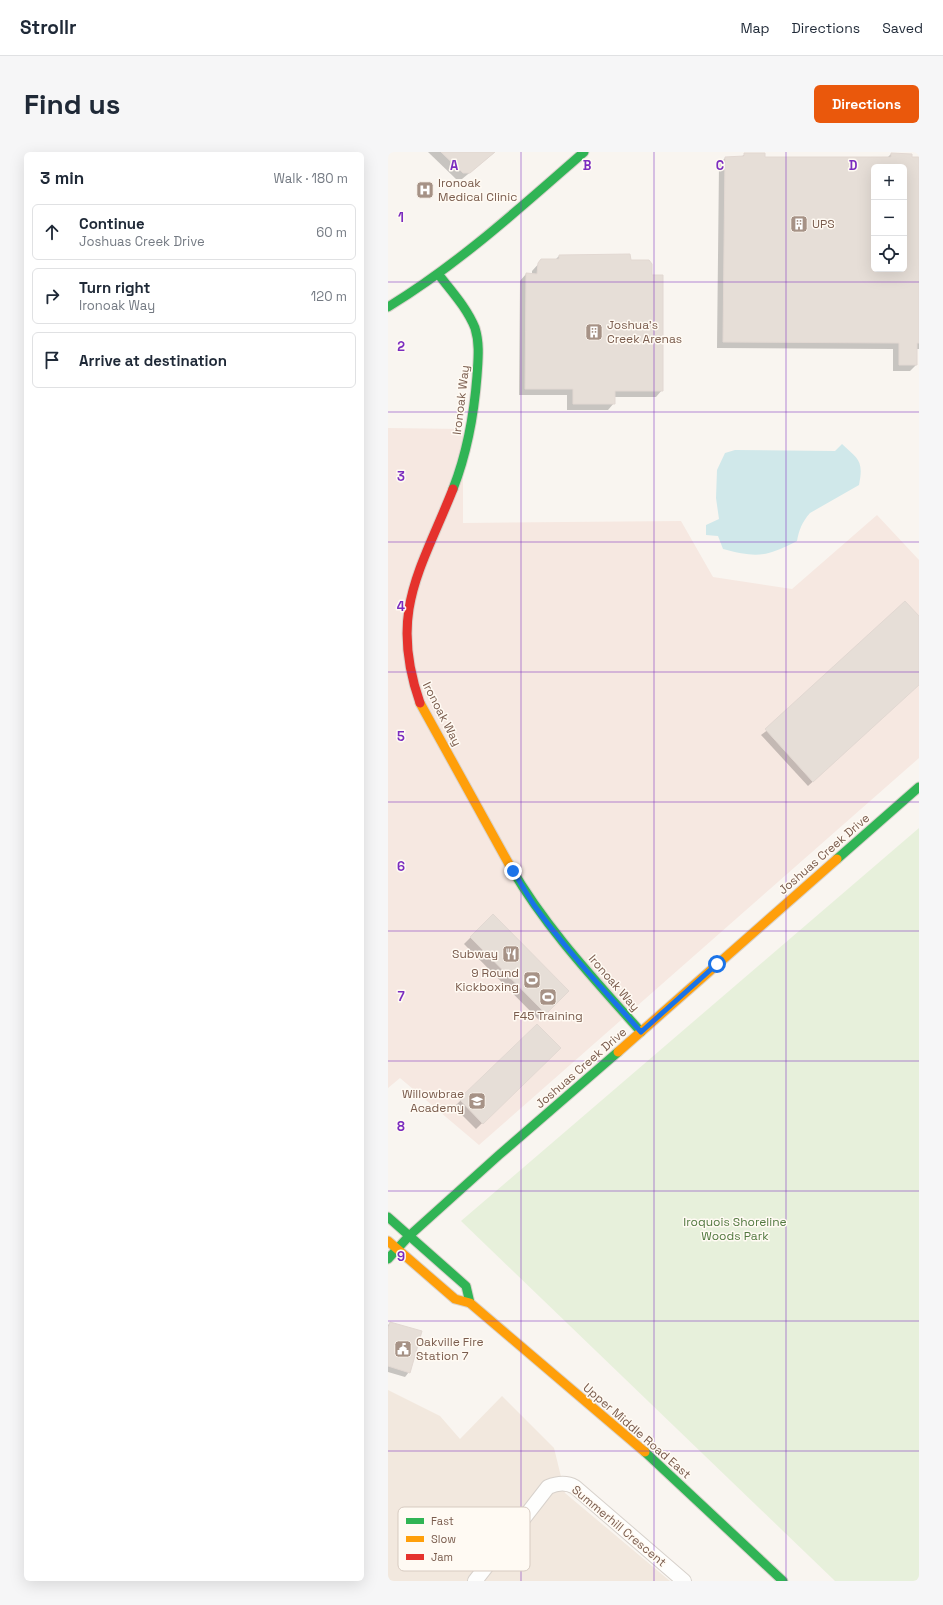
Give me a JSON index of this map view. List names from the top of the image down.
{
  "streets": {
    "street": [
      "Ironoak Way",
      "Joshuas Creek Drive",
      "Upper Middle Road East",
      "Summerhill Crescent"
    ]
  },
  "crossings": [
    ["Ironoak Way", "Joshuas Creek Drive"],
    ["Joshuas Creek Drive", "Upper Middle Road East"]
  ],
  "parks": ["Iroquois Shoreline Woods Park"],
  "places": {
    "hospital": ["Ironoak Medical Clinic"],
    "building": ["UPS", "Joshua's Creek Arenas"],
    "restaurant": ["Subway"],
    "sports": ["9 Round Kickboxing", "F45 Training"],
    "school or university": ["Willowbrae Academy"],
    "public building": ["Oakville Fire Station 7"]
  },
  "legend": ["Fast", "Slow", "Jam"],
  "page": {
    "header": "Strollr",
    "nav": ["Map", "Directions", "Saved"],
    "buttons": "Directions",
    "title": "Find us",
    "heading": ["3 min", "Walk · 180 m"],
    "map_buttons": ["+", "−"],
    "list": [
      ["Continue", "Joshuas Creek Drive", "60 m"],
      ["Turn right", "Ironoak Way", "120 m"],
      "Arrive at destination"
    ]
  },
  "grid": {
    "columns": [
      "A",
      "B",
      "C",
      "D"
    ],
    "rows": [
      "1",
      "2",
      "3",
      "4",
      "5",
      "6",
      "7",
      "8",
      "9"
    ]
  }
}
